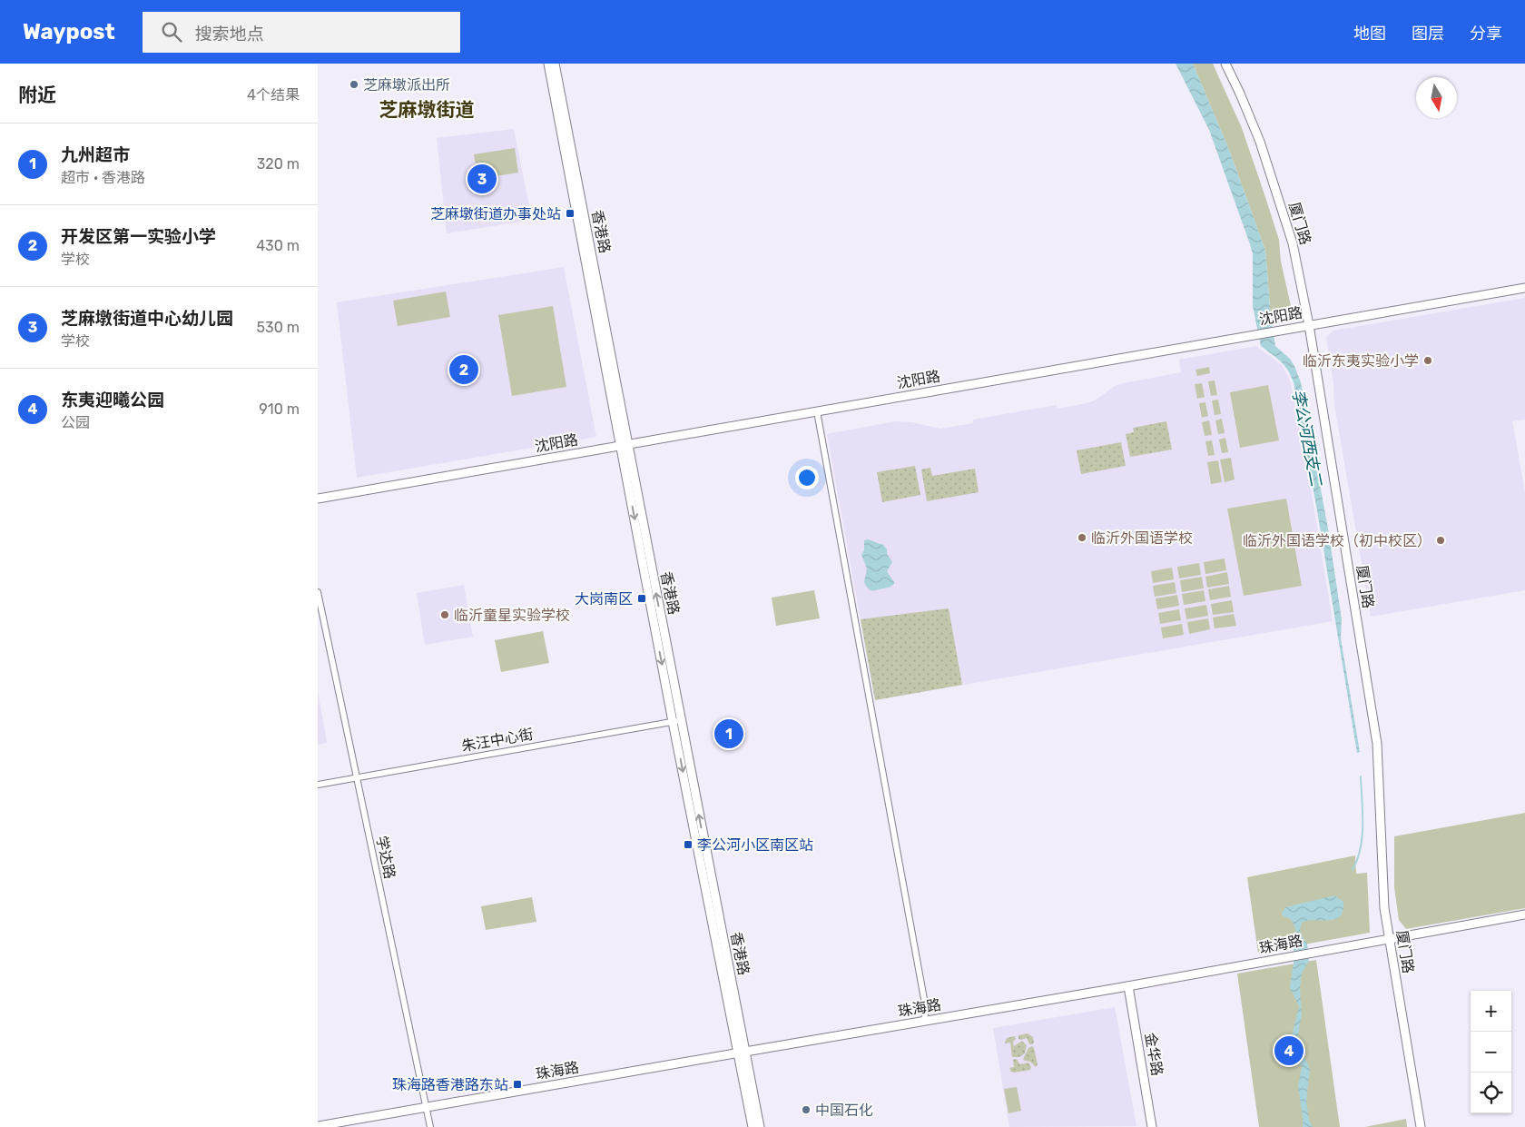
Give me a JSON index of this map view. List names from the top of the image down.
{
  "streets": {
    "main road": [
      "厦门路",
      "香港路",
      "沈阳路",
      "珠海路",
      "金华路"
    ],
    "street": ["朱汪中心街", "学达路"]
  },
  "crossings": [
    ["厦门路", "沈阳路"],
    ["厦门路", "珠海路"],
    ["香港路", "沈阳路"],
    ["香港路", "朱汪中心街"],
    ["香港路", "珠海路"],
    ["朱汪中心街", "学达路"],
    ["学达路", "珠海路"],
    ["珠海路", "金华路"]
  ],
  "districts": ["芝麻墩街道"],
  "water": ["李公河西支二"],
  "places": {
    "other": [
      "芝麻墩派出所",
      "临沂东夷实验小学",
      "临沂外国语学校",
      "临沂外国语学校（初中校区）",
      "临沂童星实验学校",
      "中国石化"
    ],
    "transit": [
      "芝麻墩街道办事处站",
      "大岗南区",
      "李公河小区南区站",
      "珠海路香港路东站"
    ]
  },
  "north": "bottom",
  "page": {
    "header": "Waypost",
    "search": "搜索地点",
    "nav": ["地图", "图层", "分享"],
    "heading": ["附近", "4个结果"],
    "list": [
      {
        "mark": "1",
        "name": "九州超市",
        "note": "超市 · 香港路",
        "value": "320 m"
      },
      {
        "mark": "2",
        "name": "开发区第一实验小学",
        "note": "学校",
        "value": "430 m"
      },
      {
        "mark": "3",
        "name": "芝麻墩街道中心幼儿园",
        "note": "学校",
        "value": "530 m"
      },
      {
        "mark": "4",
        "name": "东夷迎曦公园",
        "note": "公园",
        "value": "910 m"
      }
    ],
    "pins": [
      "3",
      "2",
      "1",
      "4"
    ],
    "map_buttons": ["+", "−"]
  }
}
